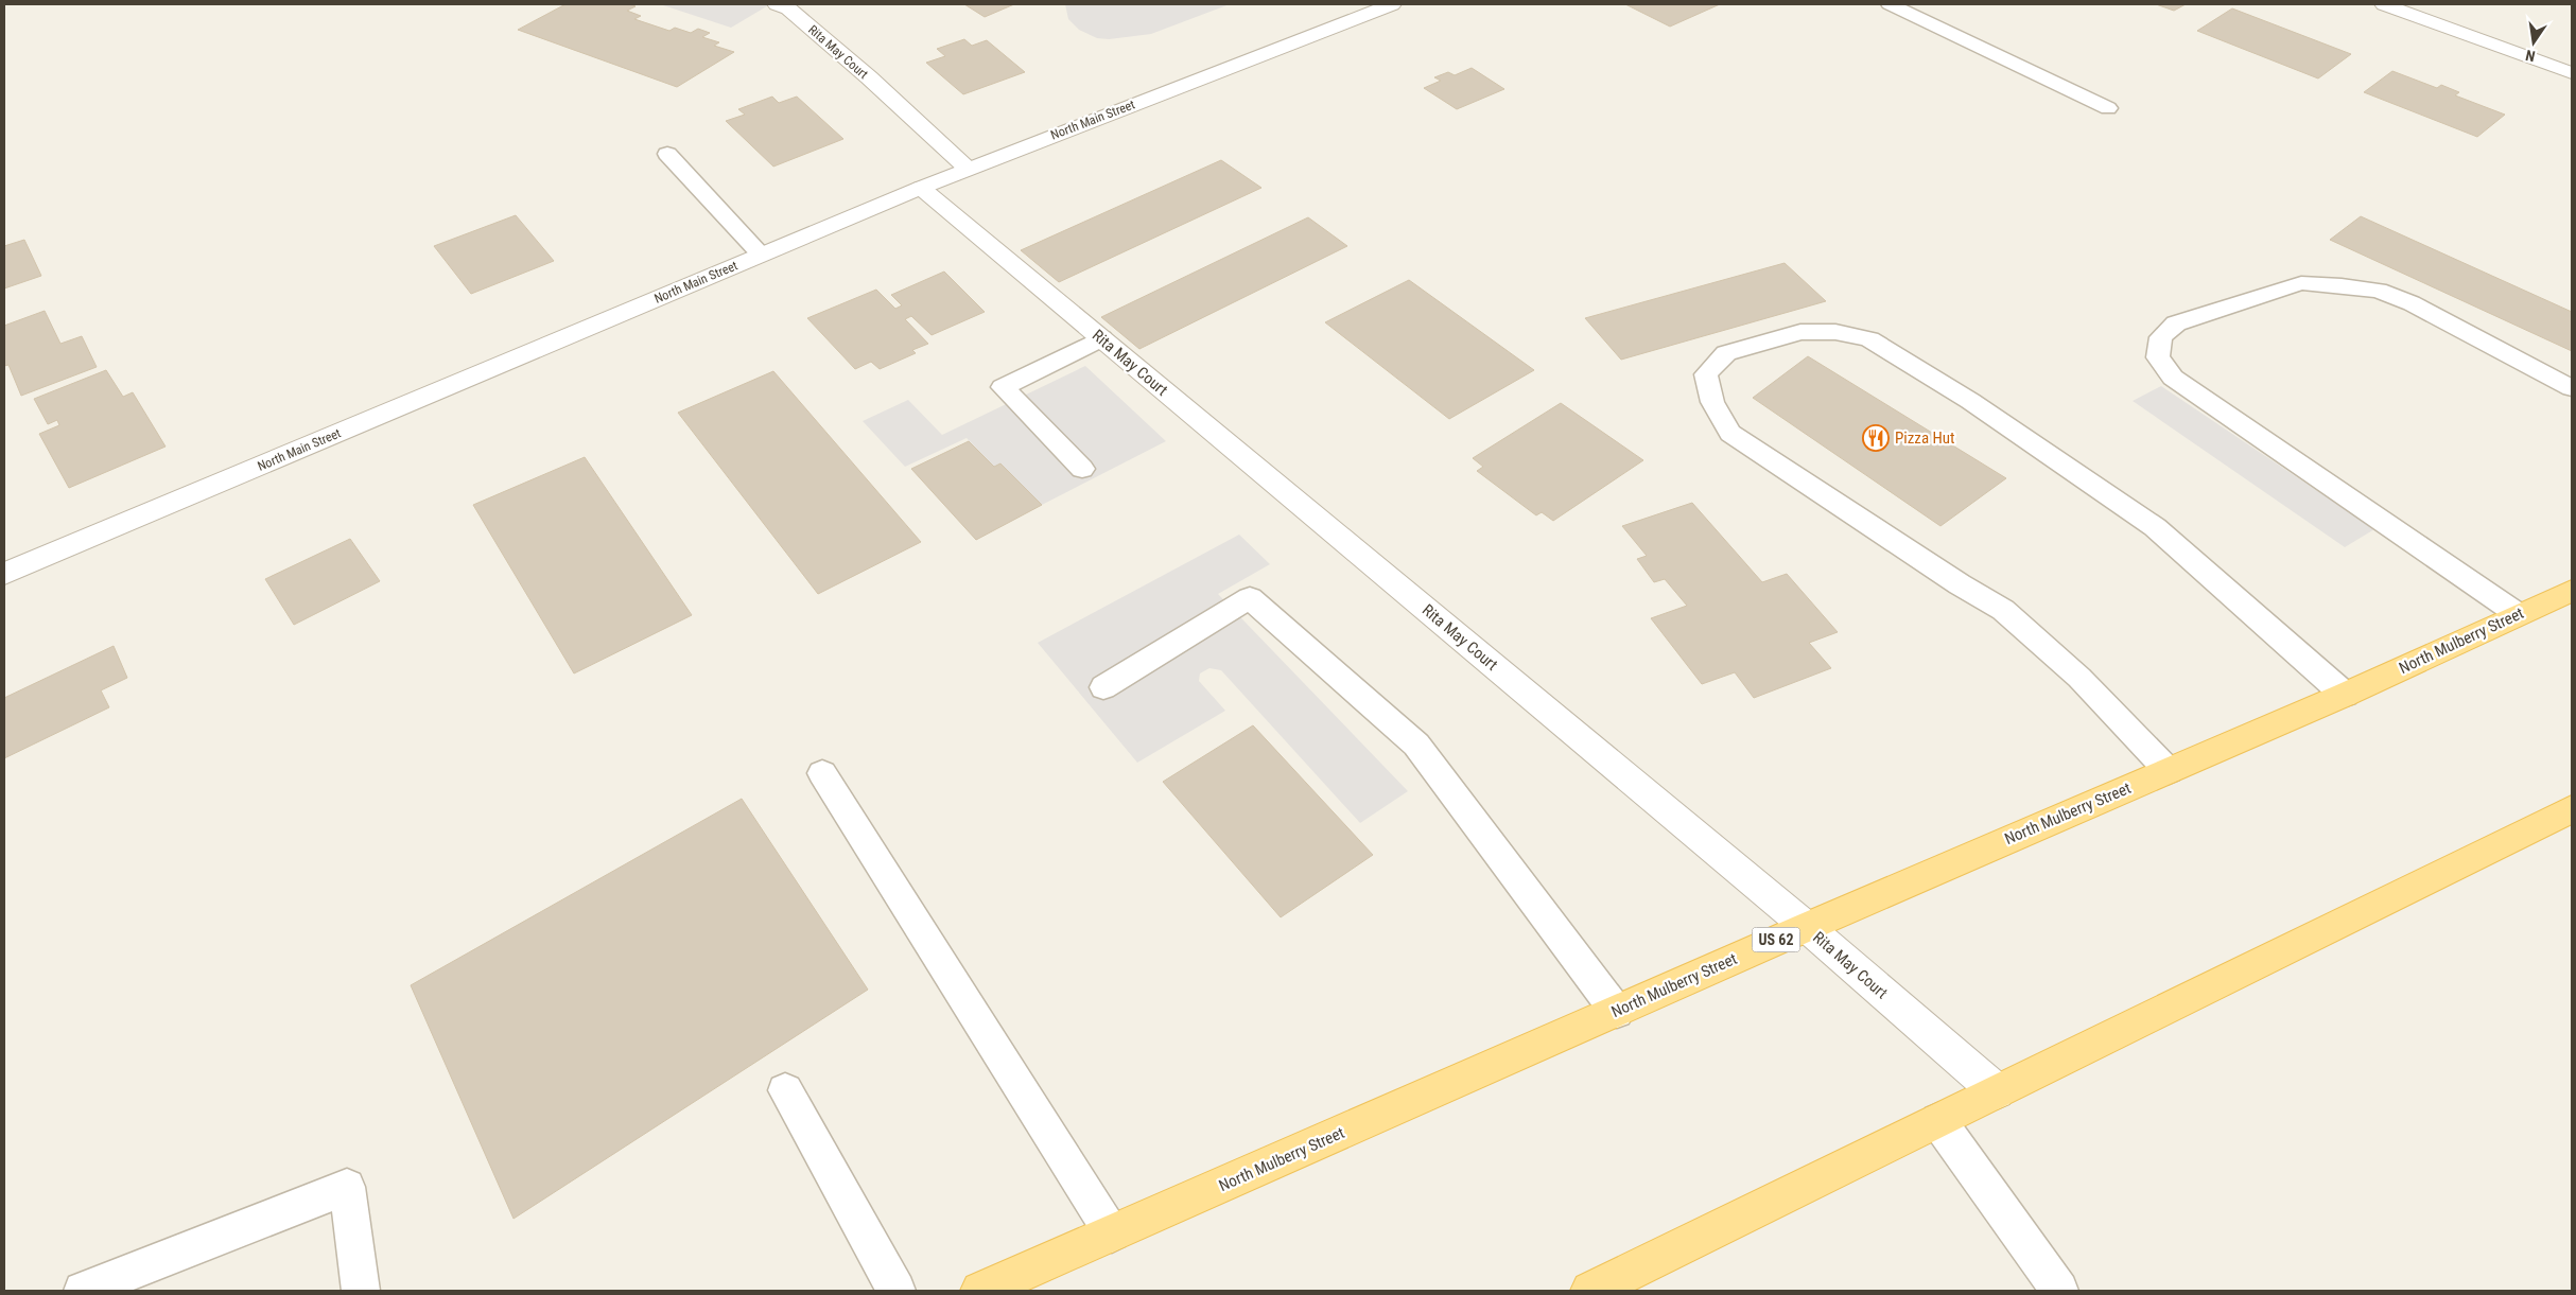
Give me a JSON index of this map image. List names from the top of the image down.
{
  "streets": {
    "main road": ["North Mulberry Street", "US 62"],
    "street": ["Rita May Court", "North Main Street"]
  },
  "crossings": [
    ["Rita May Court", "North Main Street"],
    ["Rita May Court", "North Mulberry Street"]
  ],
  "places": {
    "restaurant": ["Pizza Hut"]
  },
  "north": "bottom"
}
